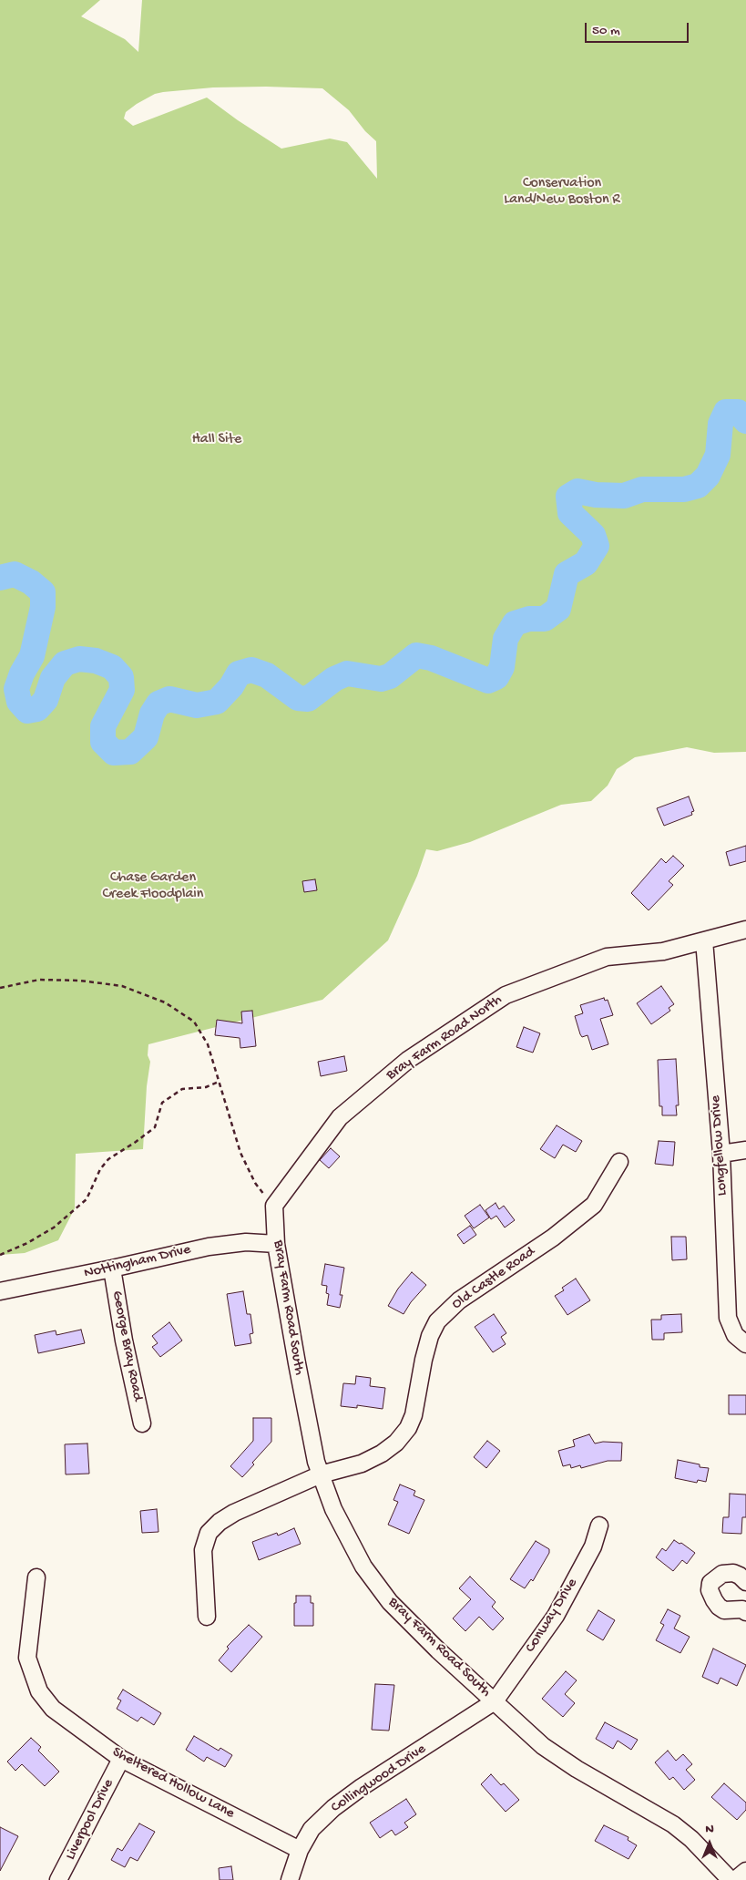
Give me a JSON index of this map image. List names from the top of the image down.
{
  "streets": {
    "street": [
      "Bray Farm Road North",
      "Longfellow Drive",
      "Nottingham Drive",
      "Old Castle Road",
      "Bray Farm Road South",
      "George Bray Road",
      "Conway Drive",
      "Collingwood Drive",
      "Sheltered Hollow Lane",
      "Liverpool Drive"
    ]
  },
  "crossings": [
    ["Bray Farm Road North", "Longfellow Drive"],
    ["Bray Farm Road North", "Bray Farm Road South"],
    ["Nottingham Drive", "Bray Farm Road South"],
    ["Nottingham Drive", "George Bray Road"],
    ["Old Castle Road", "Bray Farm Road South"],
    ["Bray Farm Road South", "Conway Drive"],
    ["Bray Farm Road South", "Collingwood Drive"],
    ["Conway Drive", "Collingwood Drive"],
    ["Collingwood Drive", "Sheltered Hollow Lane"],
    ["Sheltered Hollow Lane", "Liverpool Drive"]
  ],
  "parks": ["Conservation Land/New Boston R", "Hall Site", "Chase Garden Creek Floodplain"],
  "scale_bar": "50 m",
  "north": "top"
}
